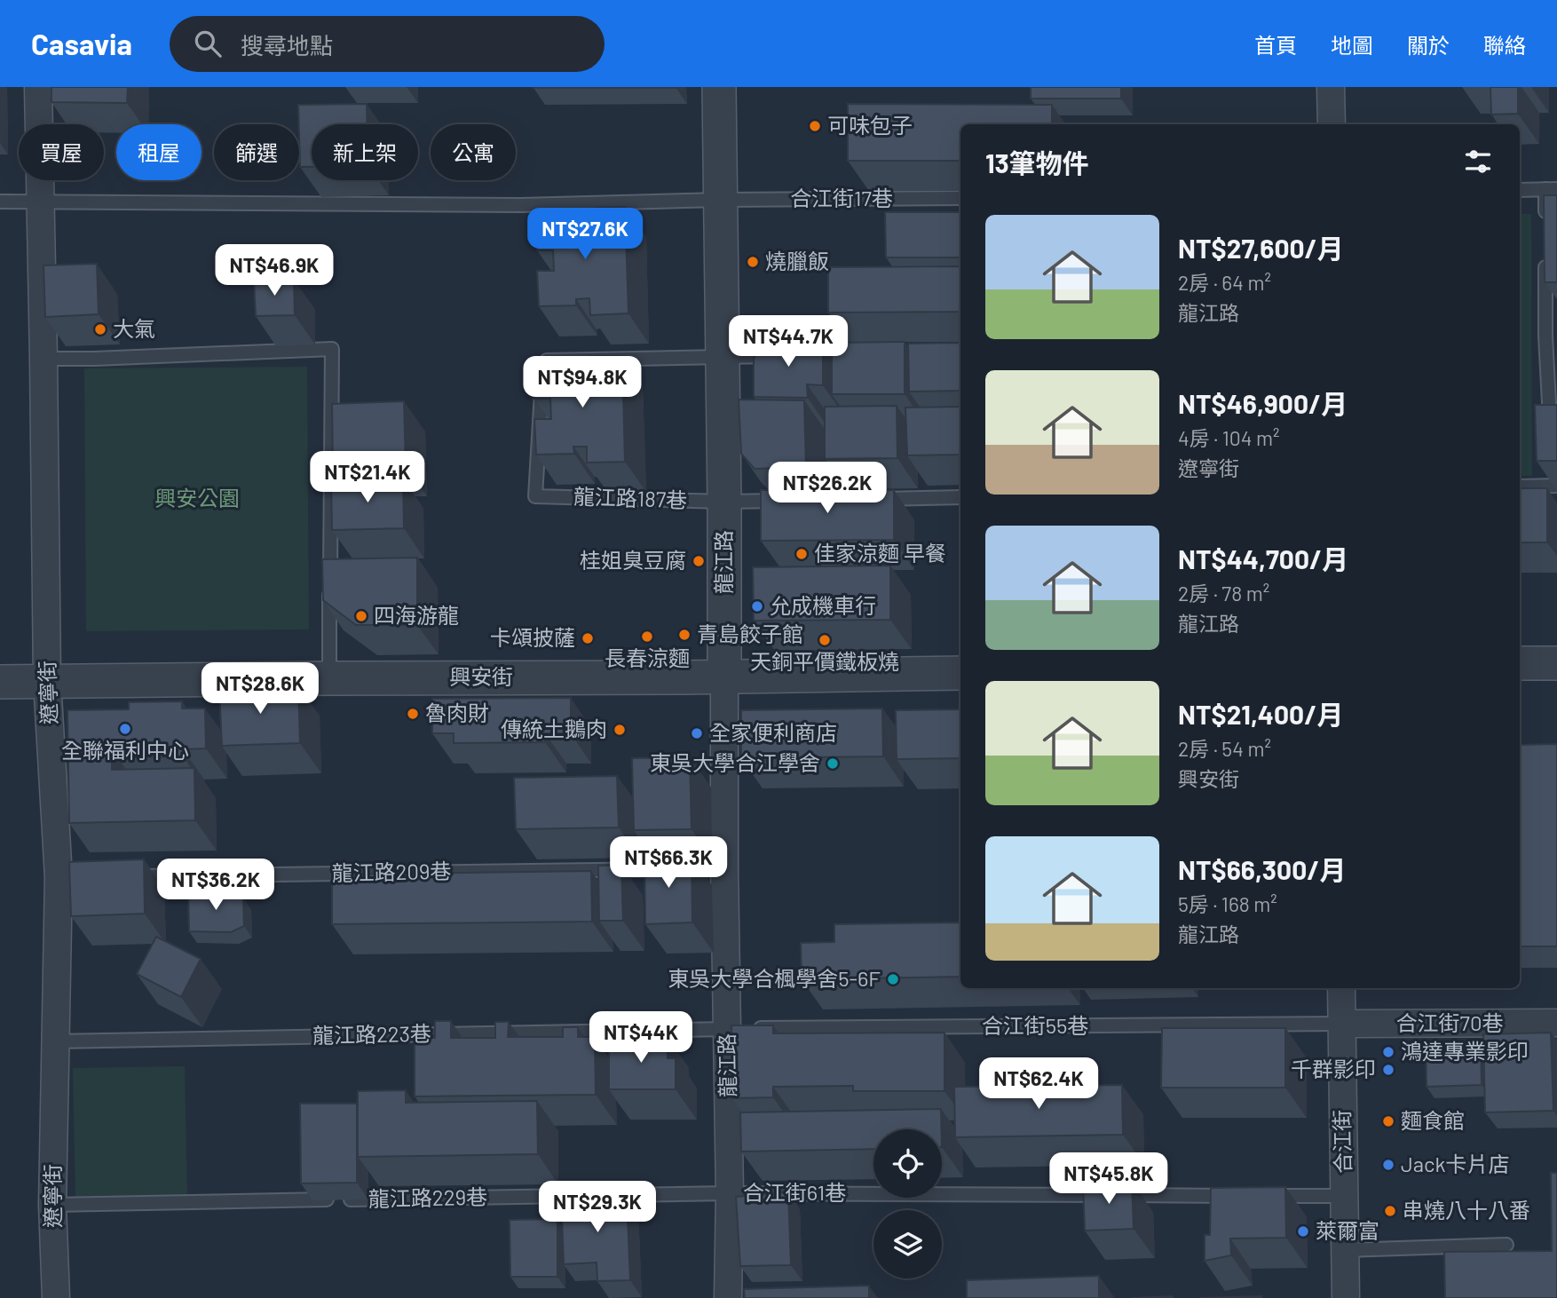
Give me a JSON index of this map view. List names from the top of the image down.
{
  "streets": {
    "street": [
      "龍江路",
      "興安街",
      "遼寧街",
      "合江街70巷",
      "合江街"
    ],
    "lane": [
      "合江街17巷",
      "龍江路187巷",
      "龍江路209巷",
      "合江街55巷",
      "龍江路223巷",
      "合江街61巷",
      "龍江路229巷"
    ]
  },
  "crossings": [
    ["合江街17巷", "龍江路"],
    ["合江街17巷", "遼寧街"],
    ["龍江路187巷", "龍江路"],
    ["龍江路", "興安街"],
    ["龍江路", "龍江路209巷"],
    ["龍江路", "合江街55巷"],
    ["龍江路", "龍江路223巷"],
    ["龍江路", "合江街61巷"],
    ["龍江路", "龍江路229巷"],
    ["興安街", "遼寧街"],
    ["遼寧街", "龍江路223巷"],
    ["遼寧街", "龍江路229巷"],
    ["合江街70巷", "合江街55巷"],
    ["合江街70巷", "合江街"],
    ["合江街55巷", "龍江路223巷"],
    ["合江街55巷", "合江街"],
    ["合江街", "合江街61巷"],
    ["合江街61巷", "龍江路229巷"]
  ],
  "parks": ["興安公園"],
  "places": [
    "可味包子",
    "燒臘飯",
    "大氣",
    "佳家涼麵 早餐",
    "桂姐臭豆腐",
    "允成機車行",
    "四海游龍",
    "青島餃子館",
    "長春涼麵",
    "卡頌披薩",
    "天銅平價鐵板燒",
    "魯肉財",
    "全聯福利中心",
    "傳統土鵝肉",
    "全家便利商店",
    "東吳大學合江學舍",
    "東吳大學合楓學舍5-6F",
    "鴻達專業影印",
    "千群影印",
    "麵食館",
    "Jack卡片店",
    "串燒八十八番",
    "萊爾富"
  ],
  "page": {
    "header": "Casavia",
    "search": "搜尋地點",
    "nav": [
      "首頁",
      "地圖",
      "關於",
      "聯絡"
    ],
    "chip": [
      "買屋",
      "租屋",
      "篩選",
      "新上架",
      "公寓"
    ],
    "heading": "13筆物件",
    "list": [
      {
        "name": "NT$27,600/月",
        "note": "2房 · 64 m² · 龍江路"
      },
      {
        "name": "NT$46,900/月",
        "note": "4房 · 104 m² · 遼寧街"
      },
      {
        "name": "NT$44,700/月",
        "note": "2房 · 78 m² · 龍江路"
      },
      {
        "name": "NT$21,400/月",
        "note": "2房 · 54 m² · 興安街"
      },
      {
        "name": "NT$66,300/月",
        "note": "5房 · 168 m² · 龍江路"
      }
    ],
    "price": [
      "NT$27.6K",
      "NT$46.9K",
      "NT$44.7K",
      "NT$94.8K",
      "NT$21.4K",
      "NT$26.2K",
      "NT$28.6K",
      "NT$66.3K",
      "NT$36.2K",
      "NT$44K",
      "NT$62.4K",
      "NT$45.8K",
      "NT$29.3K"
    ]
  }
}
